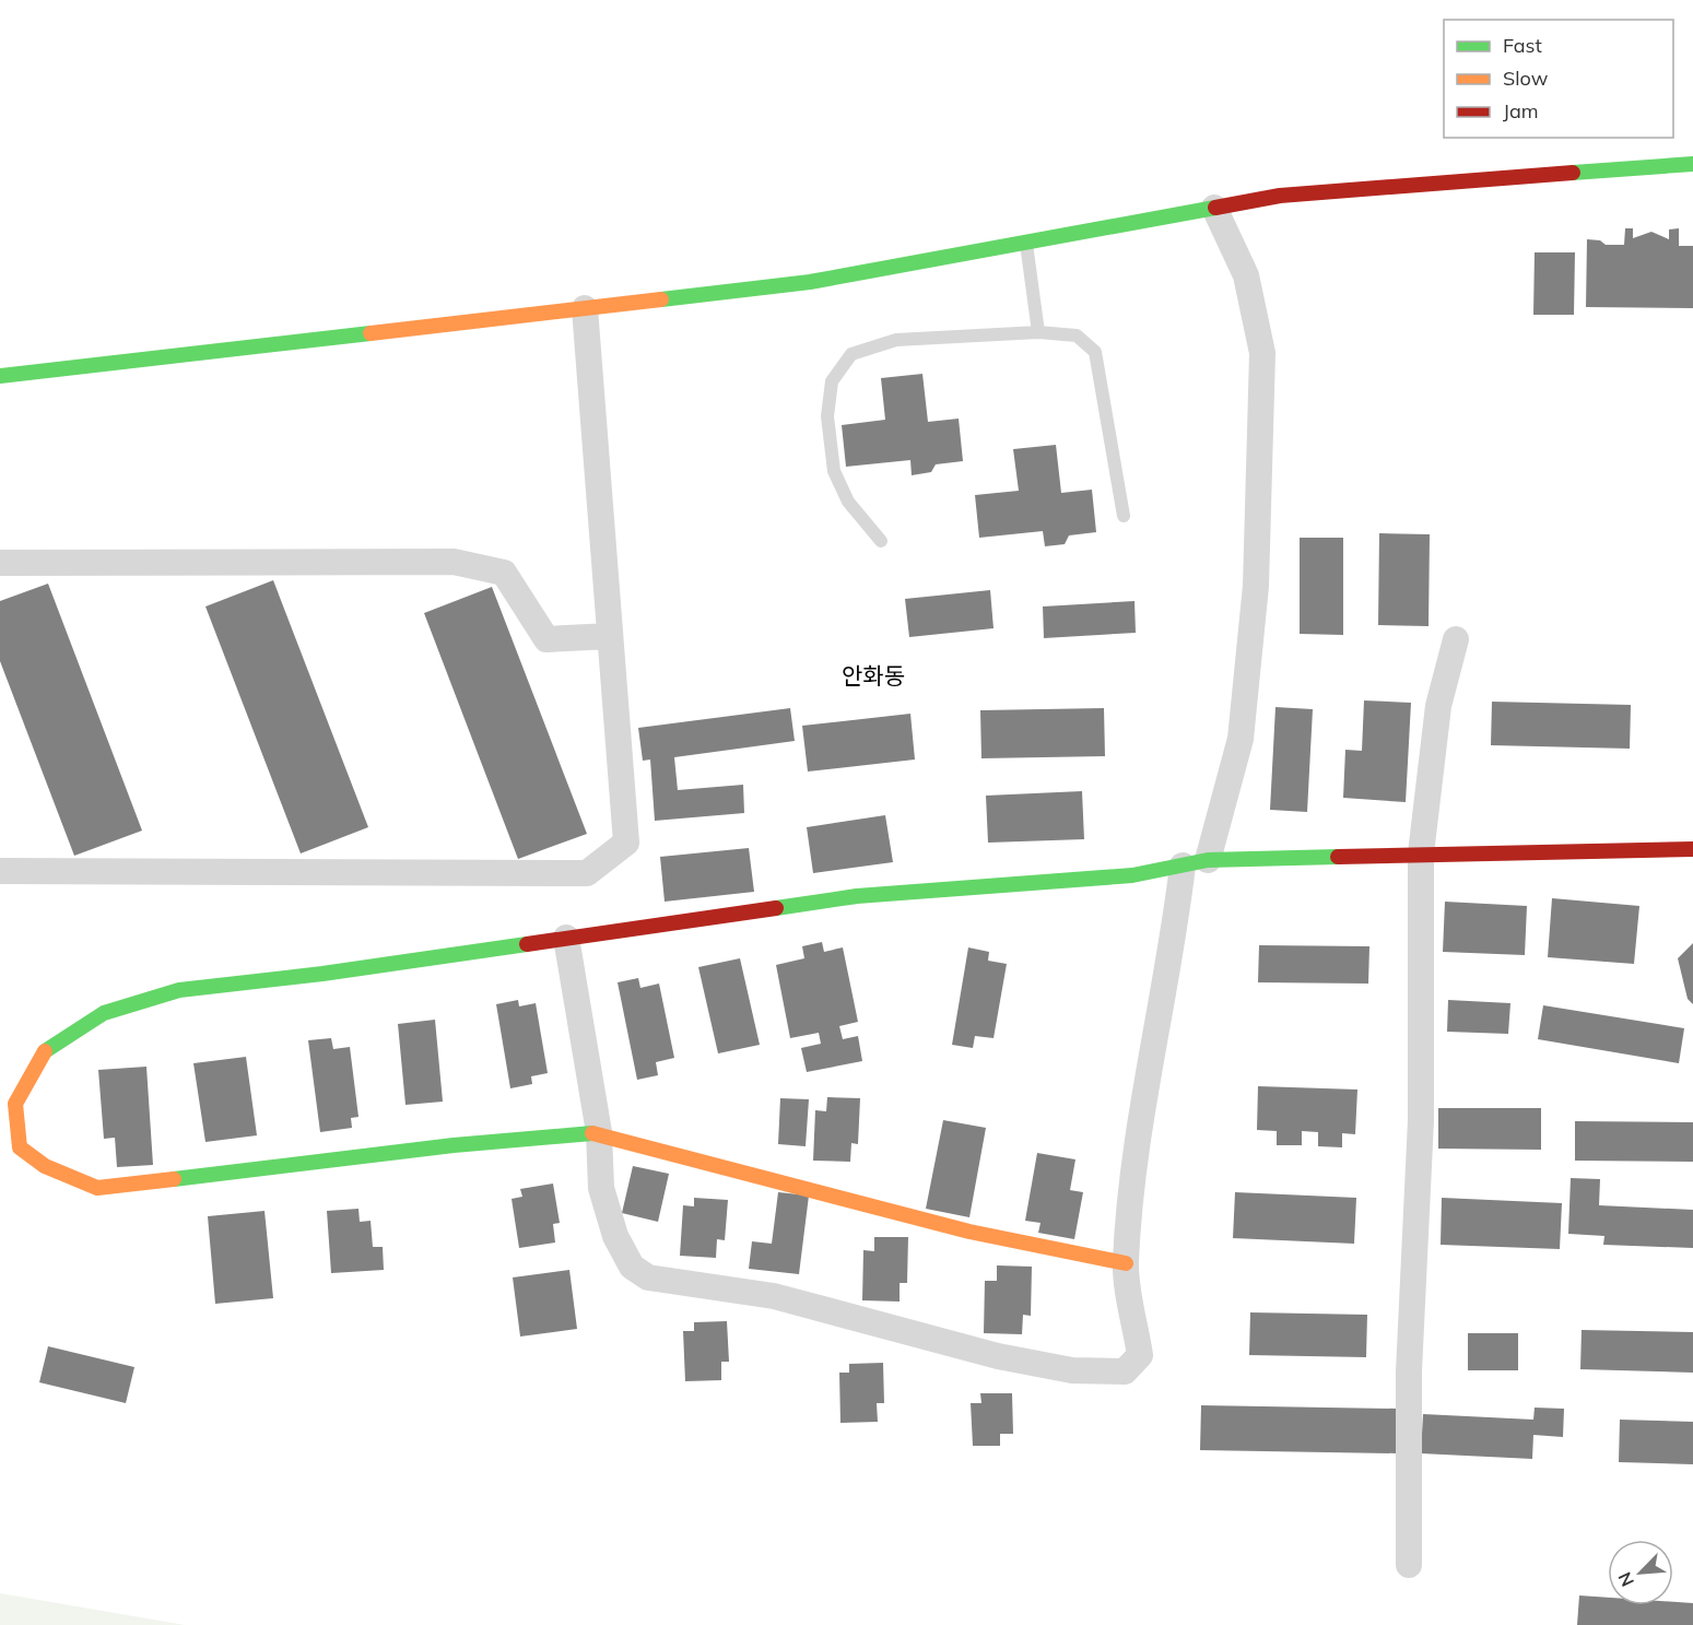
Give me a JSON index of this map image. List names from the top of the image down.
{
  "districts": ["안화동"],
  "legend": ["Fast", "Slow", "Jam"],
  "north": "bottom left"
}
